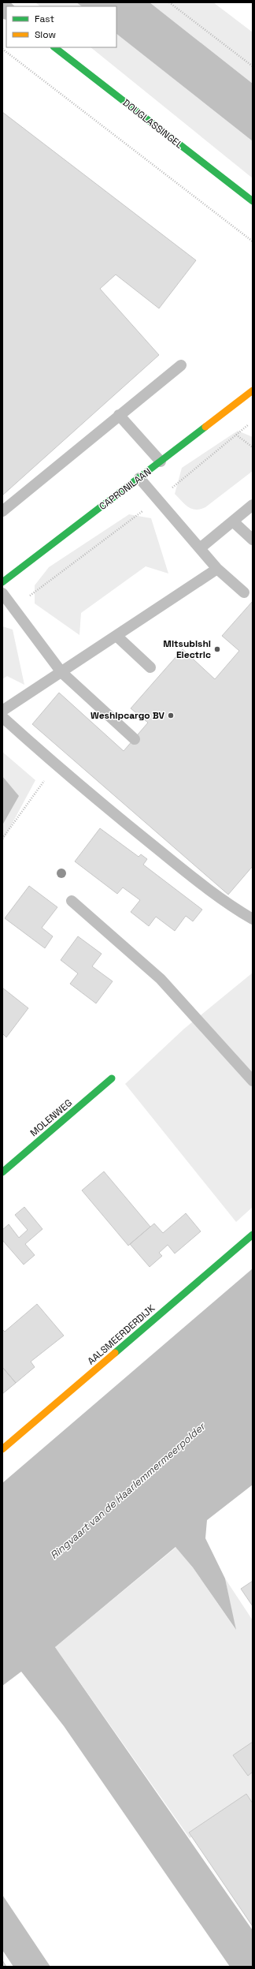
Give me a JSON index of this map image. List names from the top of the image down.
{
  "streets": {
    "street": [
      "DOUGLASSINGEL",
      "CAPRONILAAN",
      "MOLENWEG",
      "AALSMEERDERDIJK"
    ]
  },
  "water": ["Ringvaart van de Haarlemmermeerpolder"],
  "places": ["Mitsubishi Electric", "Weshipcargo BV"],
  "legend": ["Fast", "Slow"]
}
